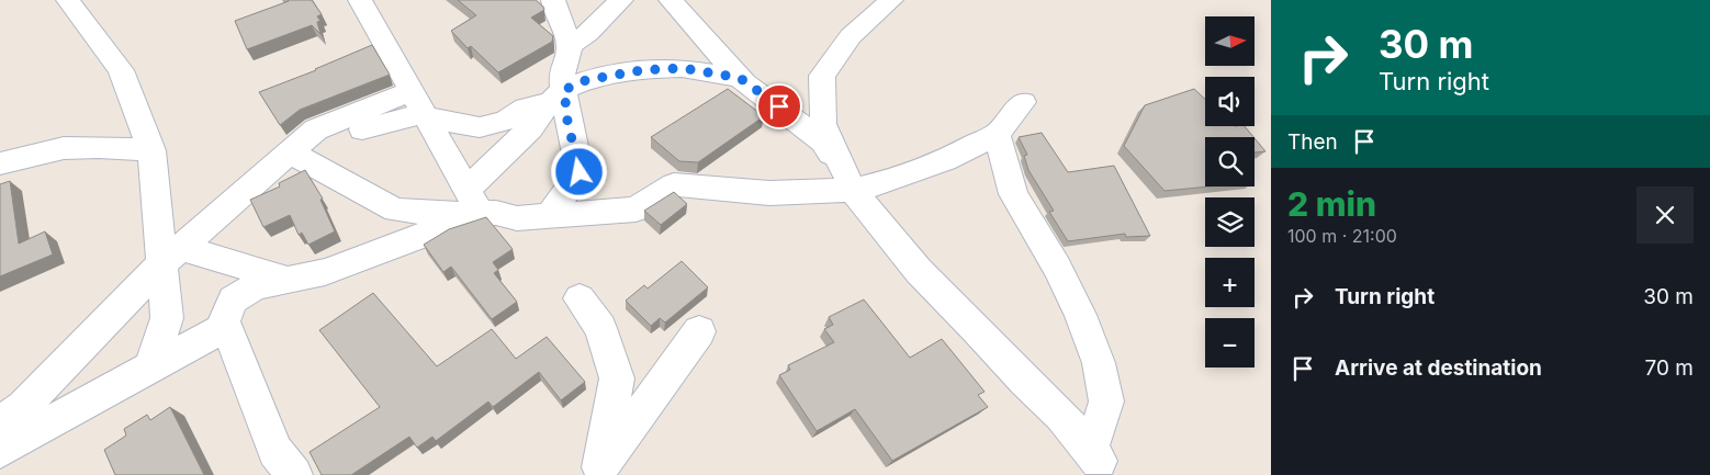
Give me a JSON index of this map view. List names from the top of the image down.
{
  "north": "right",
  "page": {
    "turn": ["30 m", "Turn right"],
    "map_buttons": ["+", "−"],
    "then": "Then",
    "heading": ["2 min", "100 m · 21:00"],
    "list": [
      {
        "name": "Turn right",
        "value": "30 m"
      },
      {
        "name": "Arrive at destination",
        "value": "70 m"
      }
    ]
  }
}
